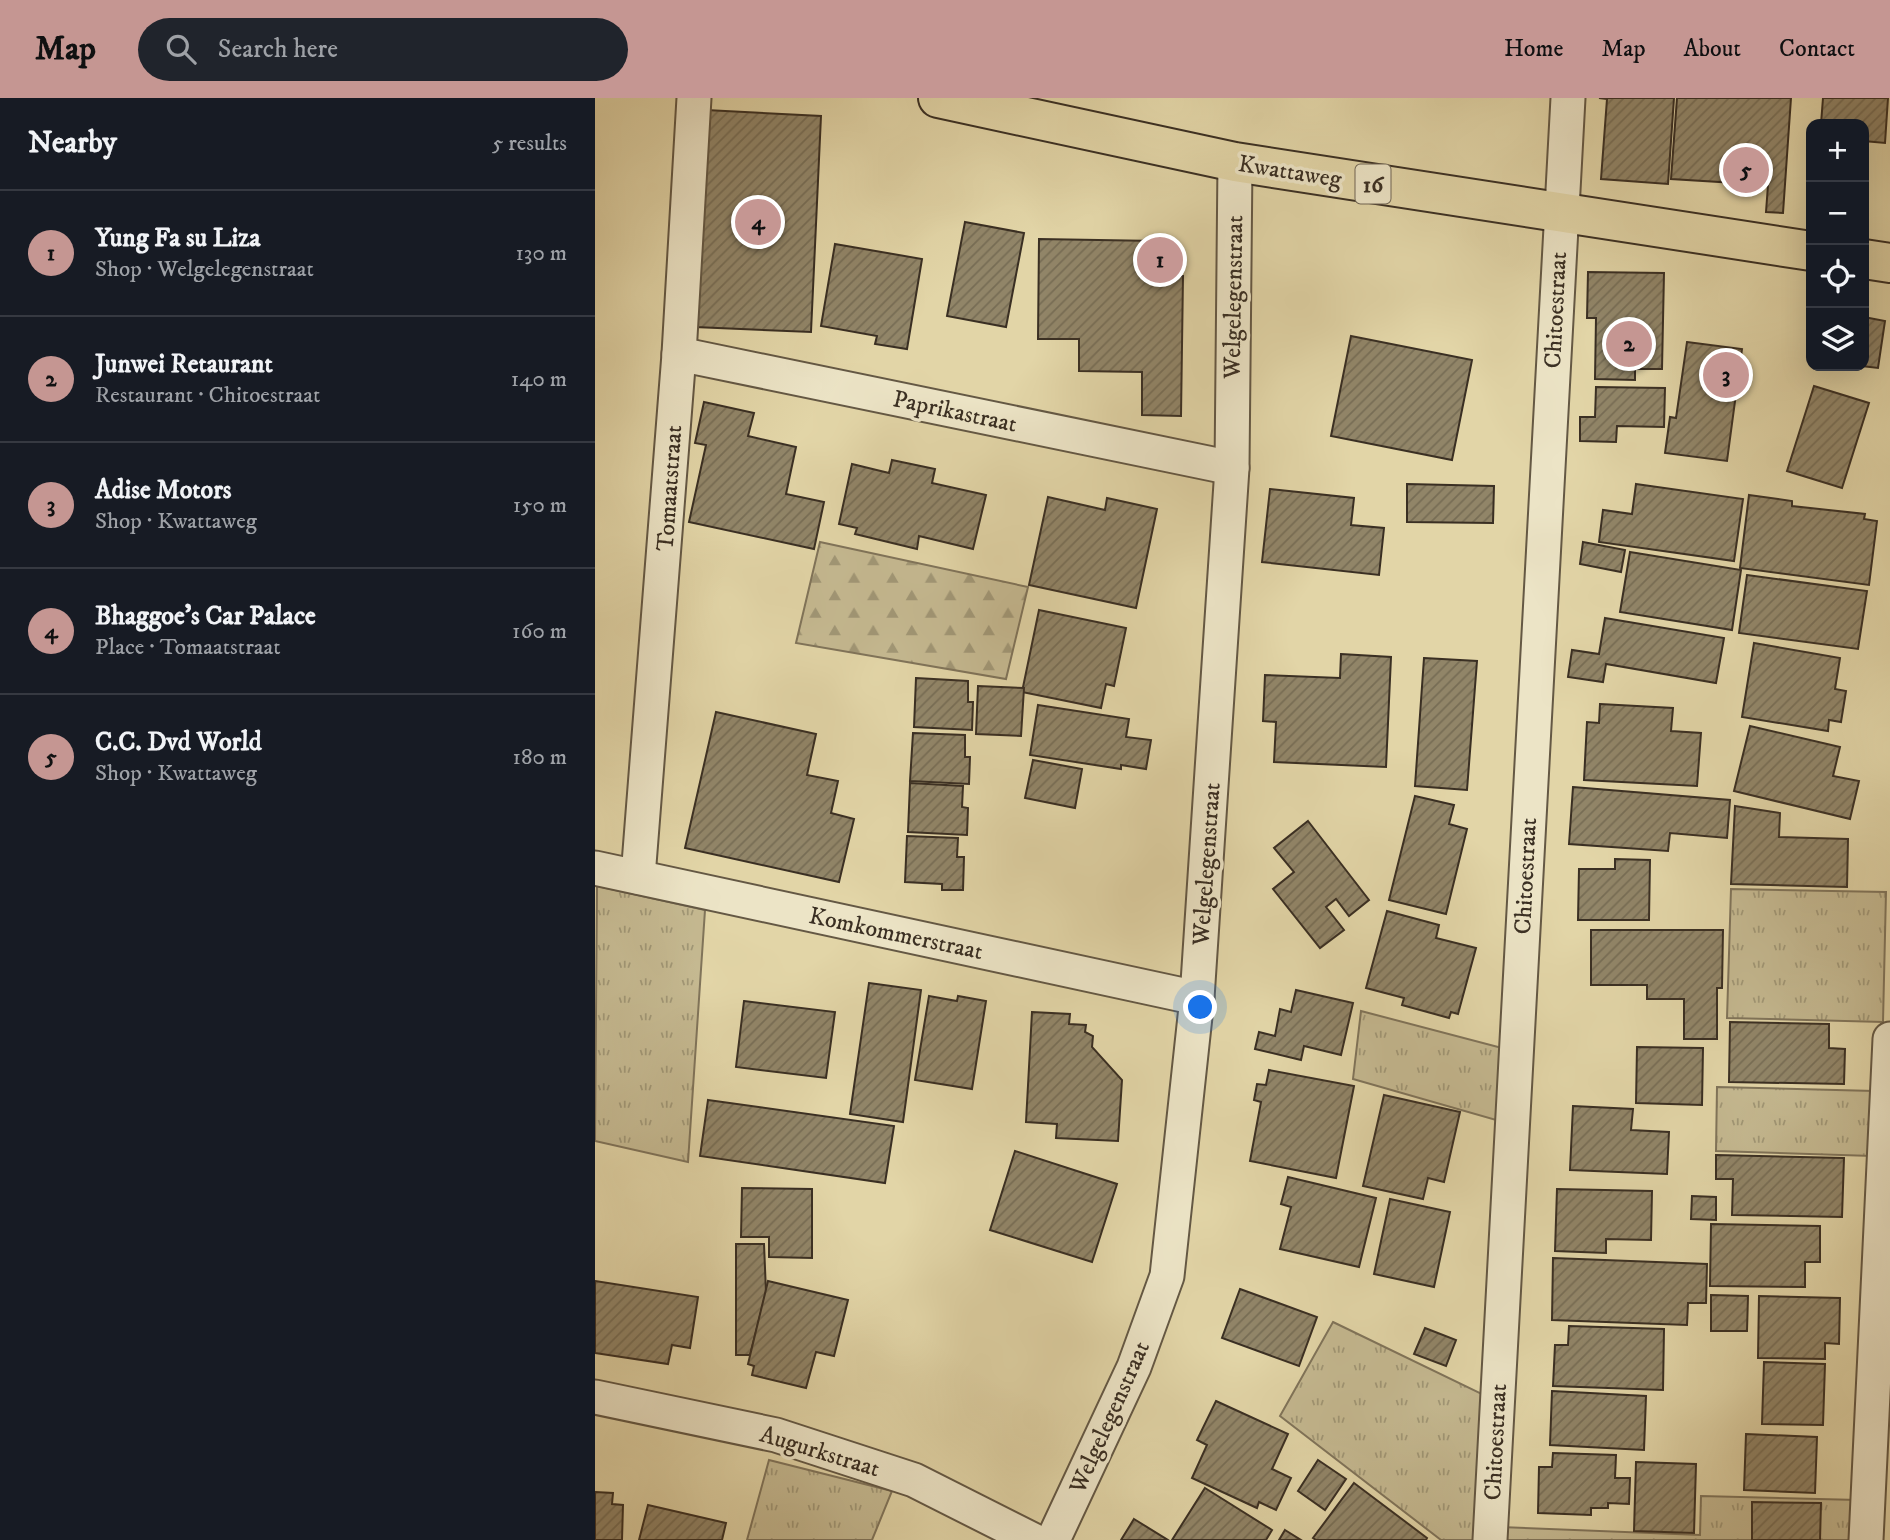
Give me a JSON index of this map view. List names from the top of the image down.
{
  "streets": {
    "main road": ["Kwattaweg", "16"],
    "street": [
      "Welgelegenstraat",
      "Chitoestraat",
      "Paprikastraat",
      "Tomaatstraat",
      "Komkommerstraat",
      "Augurkstraat"
    ]
  },
  "crossings": [
    ["Kwattaweg", "Welgelegenstraat"],
    ["Kwattaweg", "Chitoestraat"],
    ["Welgelegenstraat", "Paprikastraat"],
    ["Welgelegenstraat", "Komkommerstraat"],
    ["Paprikastraat", "Tomaatstraat"],
    ["Tomaatstraat", "Komkommerstraat"]
  ],
  "page": {
    "header": "Map",
    "search": "Search here",
    "nav": [
      "Home",
      "Map",
      "About",
      "Contact"
    ],
    "heading": ["Nearby", "5 results"],
    "map_buttons": ["+", "−"],
    "pins": [
      "5",
      "4",
      "1",
      "2",
      "3"
    ],
    "list": [
      {
        "mark": "1",
        "name": "Yung Fa su Liza",
        "note": "Shop · Welgelegenstraat",
        "value": "130 m"
      },
      {
        "mark": "2",
        "name": "Junwei Retaurant",
        "note": "Restaurant · Chitoestraat",
        "value": "140 m"
      },
      {
        "mark": "3",
        "name": "Adise Motors",
        "note": "Shop · Kwattaweg",
        "value": "150 m"
      },
      {
        "mark": "4",
        "name": "Bhaggoe's Car Palace",
        "note": "Place · Tomaatstraat",
        "value": "160 m"
      },
      {
        "mark": "5",
        "name": "C.C. Dvd World",
        "note": "Shop · Kwattaweg",
        "value": "180 m"
      }
    ]
  }
}
